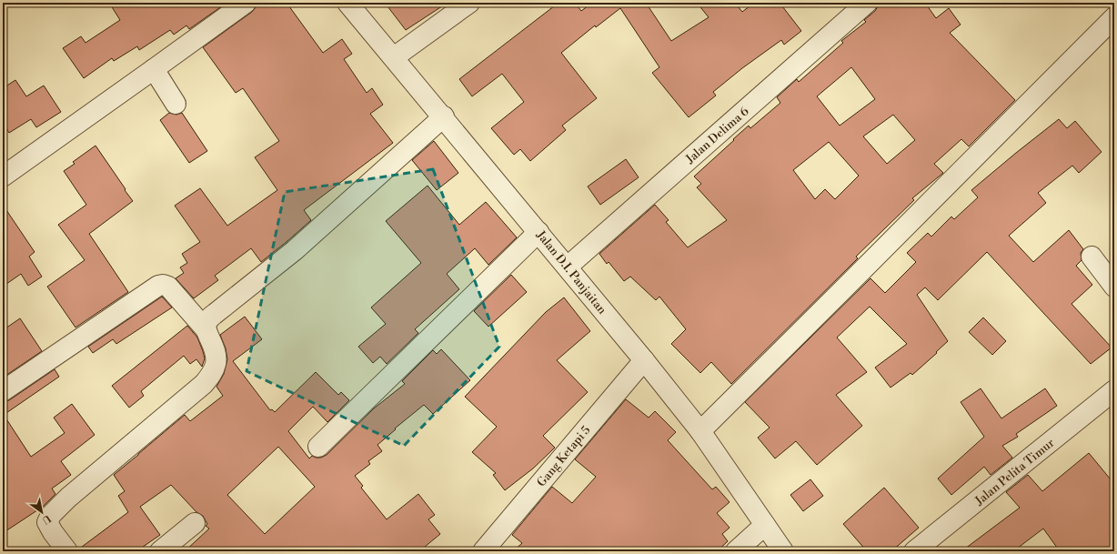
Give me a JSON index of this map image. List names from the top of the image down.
{
  "streets": {
    "street": [
      "Jalan Delima 6",
      "Jalan D.I. Panjaitan",
      "Gang Ketapi 5",
      "Jalan Pelita Timur"
    ]
  },
  "crossings": [
    ["Jalan Delima 6", "Jalan D.I. Panjaitan"],
    ["Jalan D.I. Panjaitan", "Gang Ketapi 5"]
  ],
  "north": "bottom right"
}
